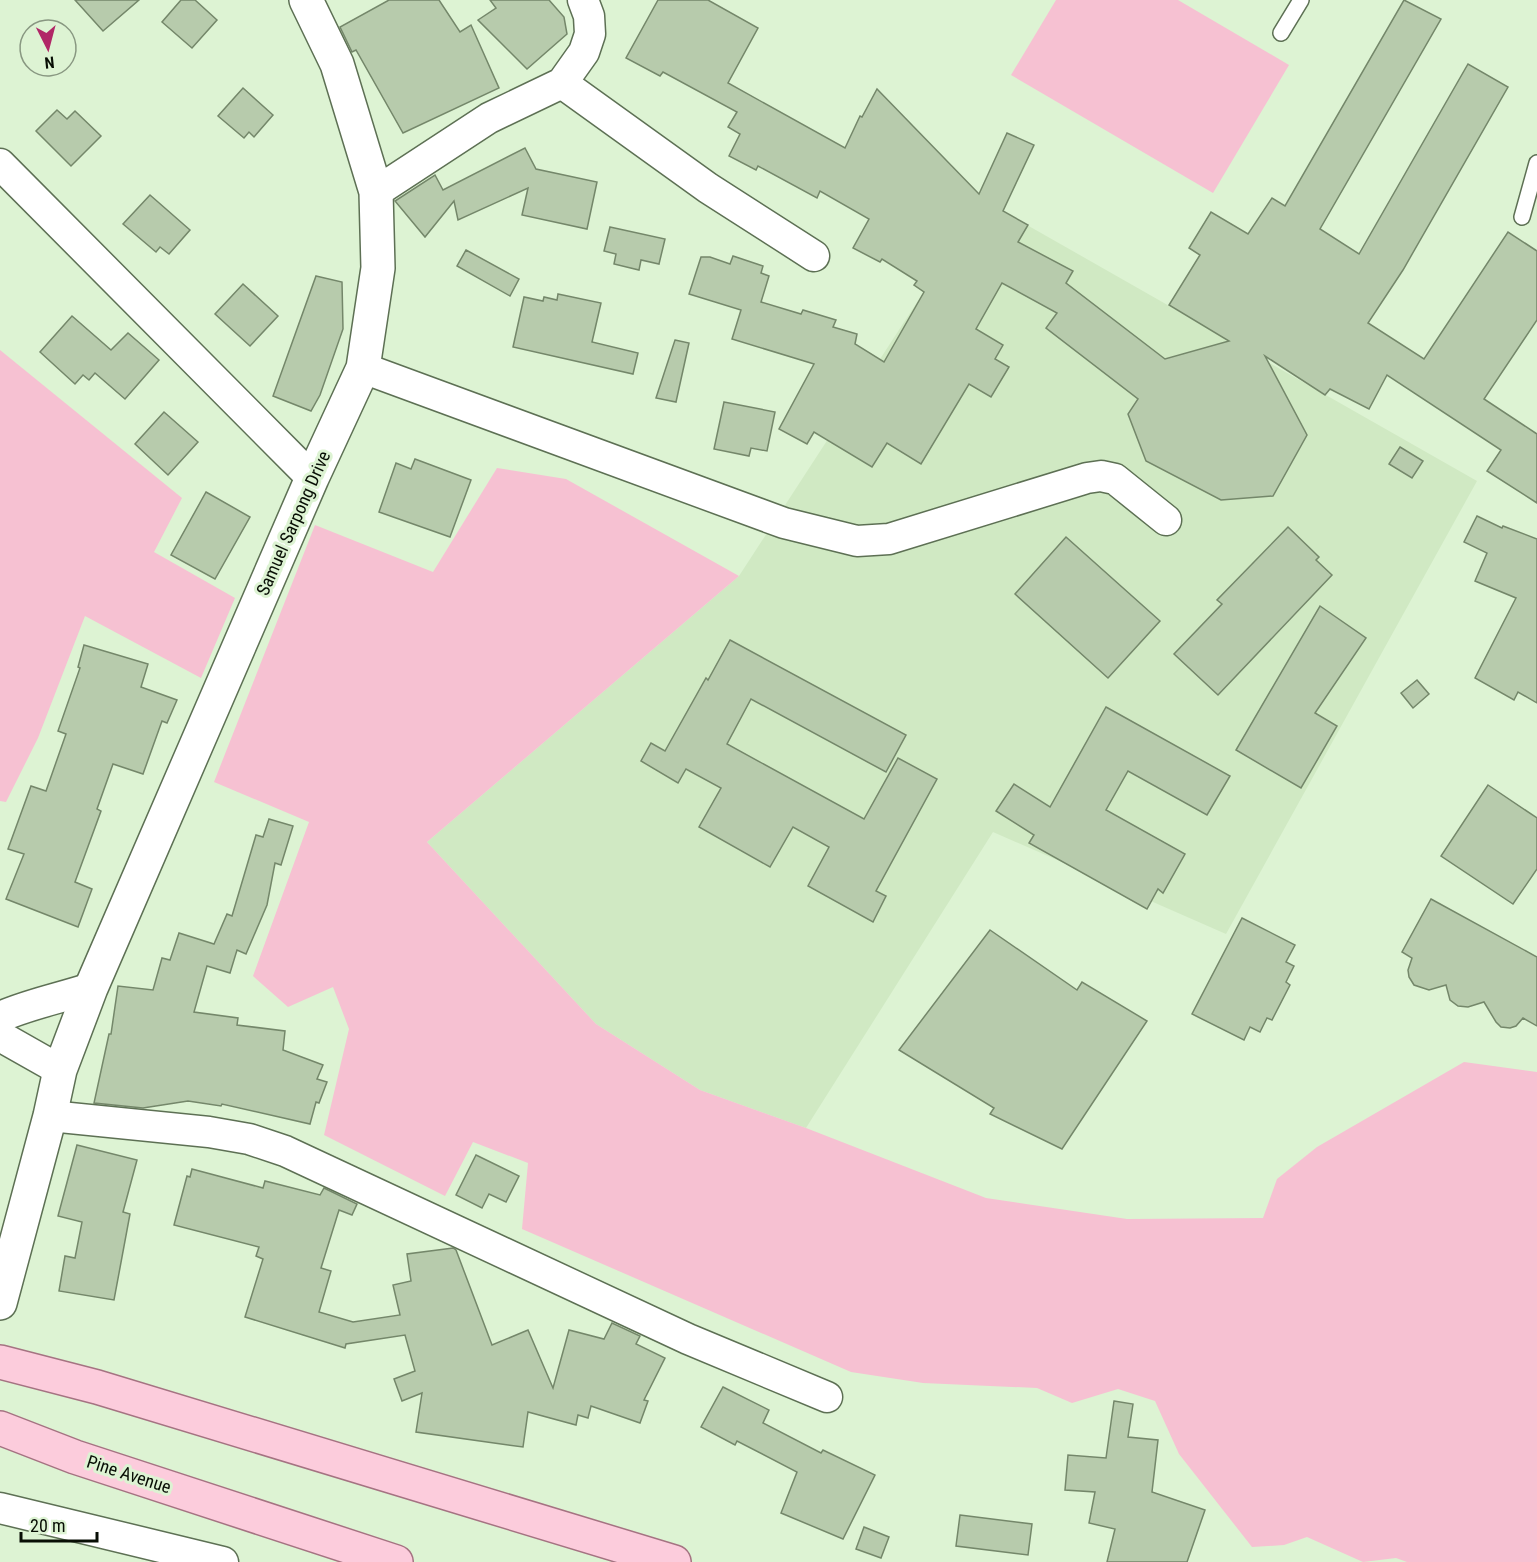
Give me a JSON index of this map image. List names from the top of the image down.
{
  "streets": {
    "main road": ["Pine Avenue"],
    "street": ["Samuel Sarpong Drive"]
  },
  "scale_bar": "20 m",
  "north": "bottom"
}
